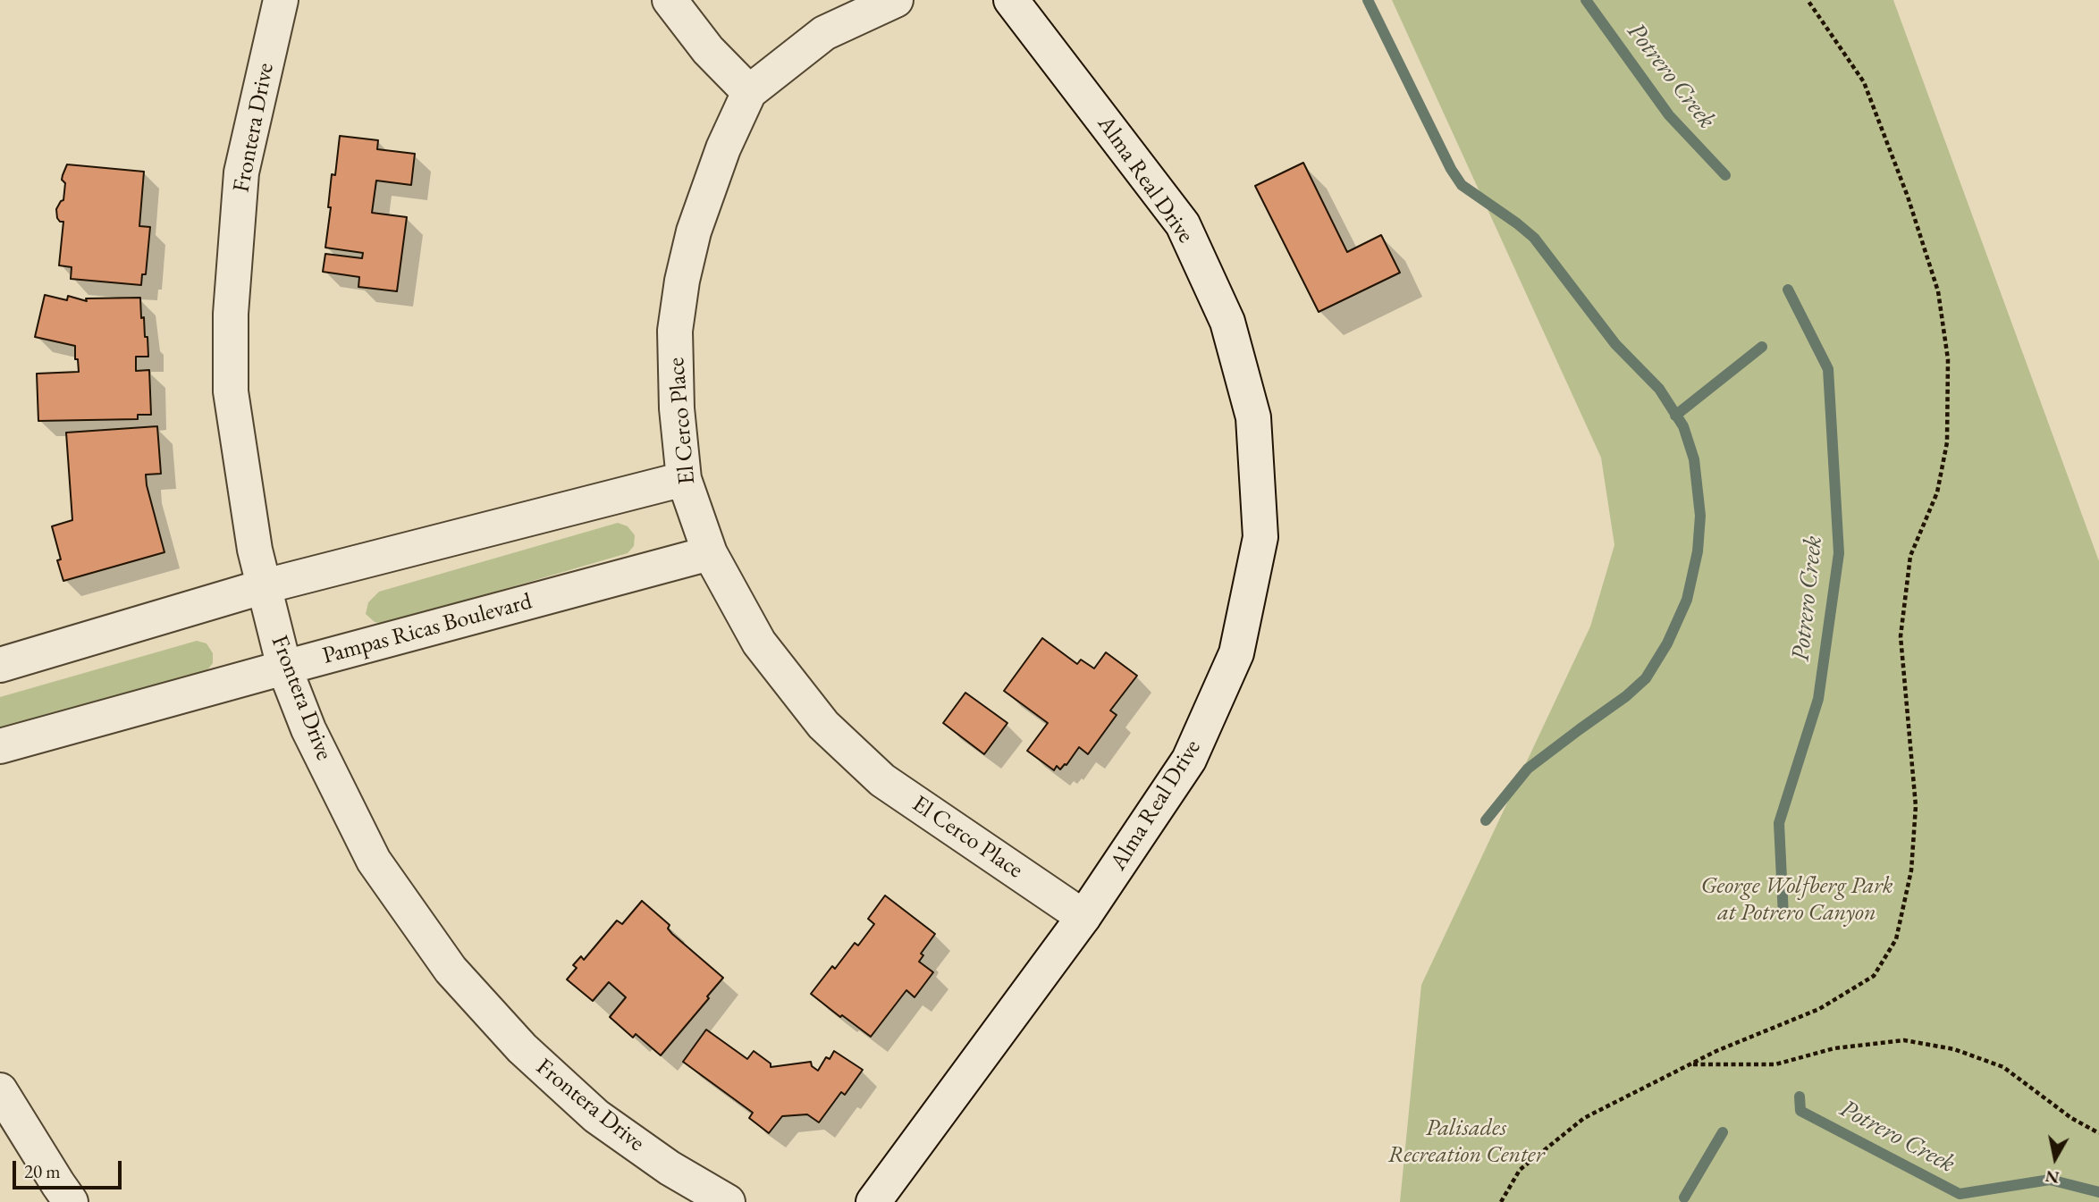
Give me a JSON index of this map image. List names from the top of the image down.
{
  "streets": {
    "street": [
      "Frontera Drive",
      "Alma Real Drive",
      "El Cerco Place",
      "Pampas Ricas Boulevard"
    ]
  },
  "crossings": [
    ["Frontera Drive", "Pampas Ricas Boulevard"],
    ["Alma Real Drive", "El Cerco Place"],
    ["El Cerco Place", "Pampas Ricas Boulevard"]
  ],
  "water": ["Potrero Creek"],
  "parks": ["George Wolfberg Park at Potrero Canyon", "Palisades Recreation Center"],
  "scale_bar": "20 m",
  "north": "bottom"
}
